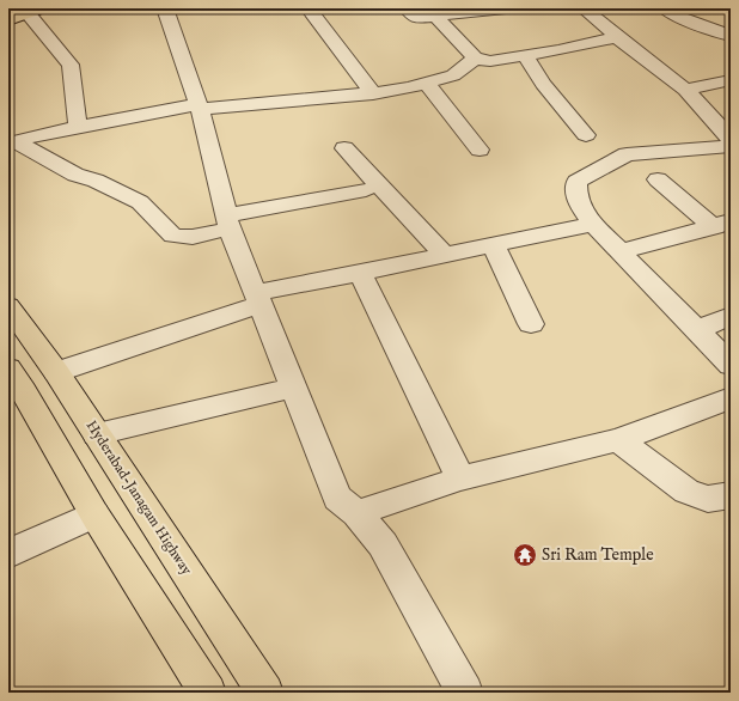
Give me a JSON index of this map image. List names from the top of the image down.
{
  "streets": {
    "main road": ["Hyderabad-Janagam Highway"]
  },
  "places": {
    "temple": ["Sri Ram Temple"]
  }
}
